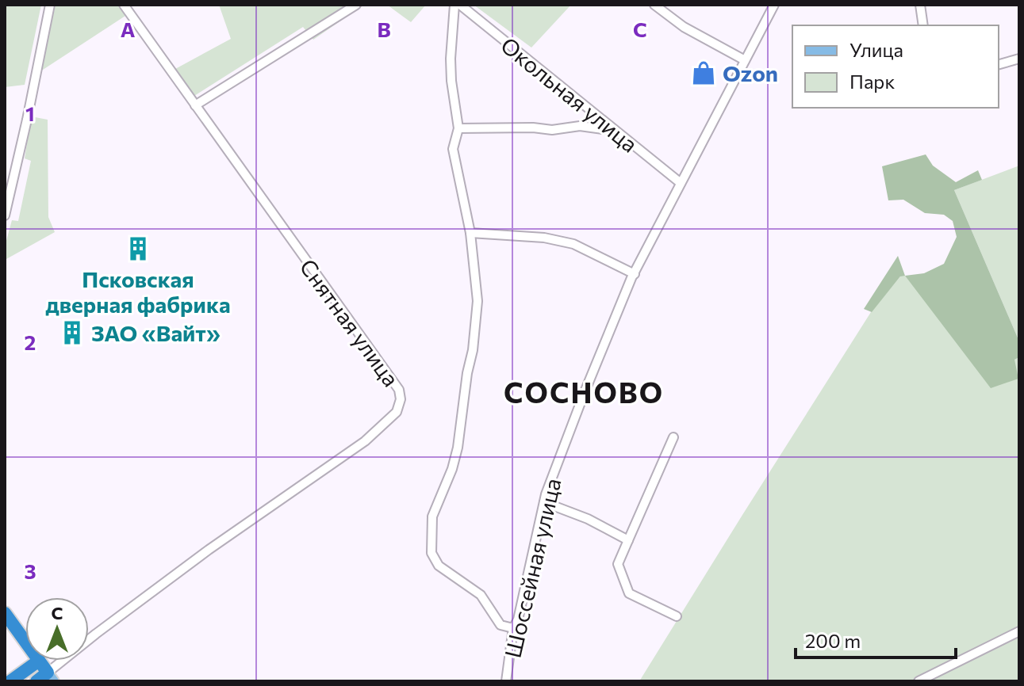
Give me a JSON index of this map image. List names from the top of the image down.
{
  "streets": {
    "street": ["Окольная улица", "Снятная улица", "Шоссейная улица"]
  },
  "crossings": [
    ["Окольная улица", "Шоссейная улица"]
  ],
  "districts": ["СОСНОВО"],
  "places": {
    "shop": ["Ozon"],
    "building": ["Псковская дверная фабрика", "ЗАО «Вайт»"]
  },
  "legend": ["Улица", "Парк"],
  "scale_bar": "200 m",
  "north": "top",
  "grid": {
    "columns": ["A", "B", "C"],
    "rows": ["1", "2", "3"]
  }
}
